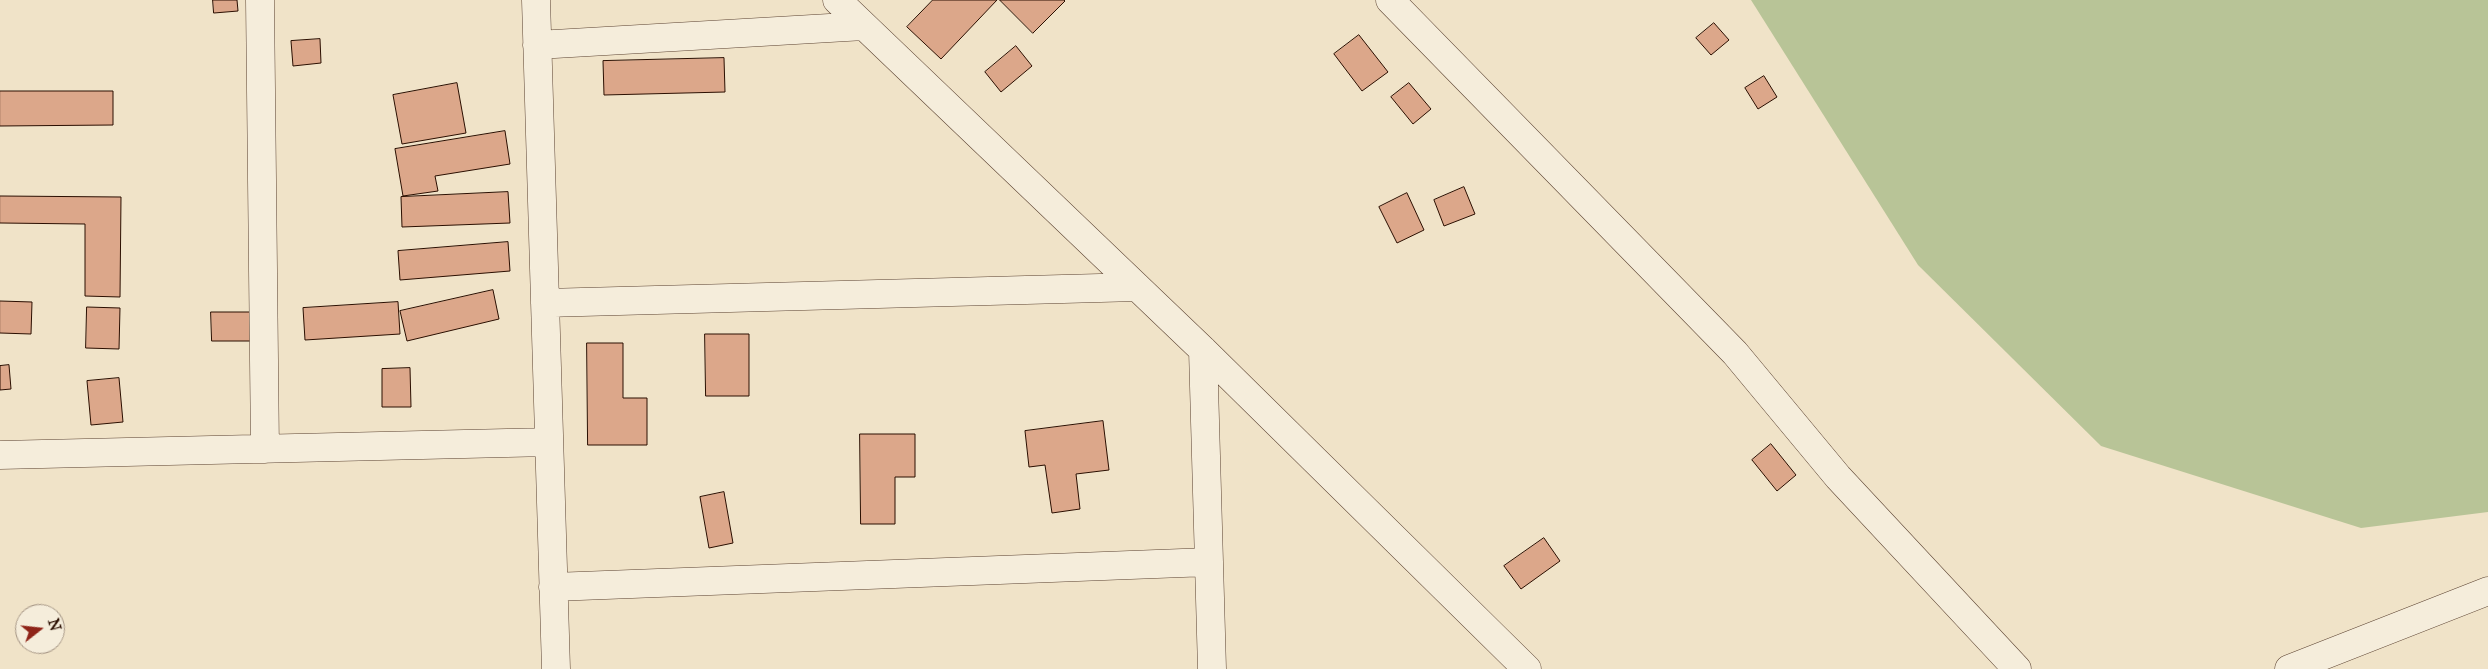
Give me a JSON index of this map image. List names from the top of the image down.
{
  "north": "right"
}
